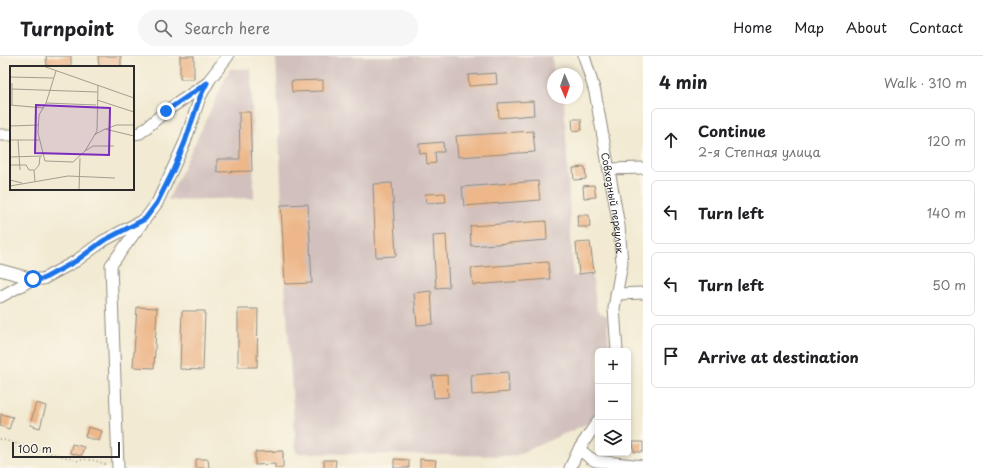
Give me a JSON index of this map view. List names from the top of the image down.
{
  "streets": {
    "street": ["Совхозный переулок"]
  },
  "scale_bar": "100 m",
  "north": "bottom",
  "page": {
    "header": "Turnpoint",
    "search": "Search here",
    "nav": [
      "Home",
      "Map",
      "About",
      "Contact"
    ],
    "heading": ["4 min", "Walk · 310 m"],
    "list": [
      ["Continue", "2-я Степная улица", "120 m"],
      ["Turn left", "140 m"],
      ["Turn left", "50 m"],
      "Arrive at destination"
    ],
    "map_buttons": ["+", "−"],
    "scale": "100 m"
  }
}
